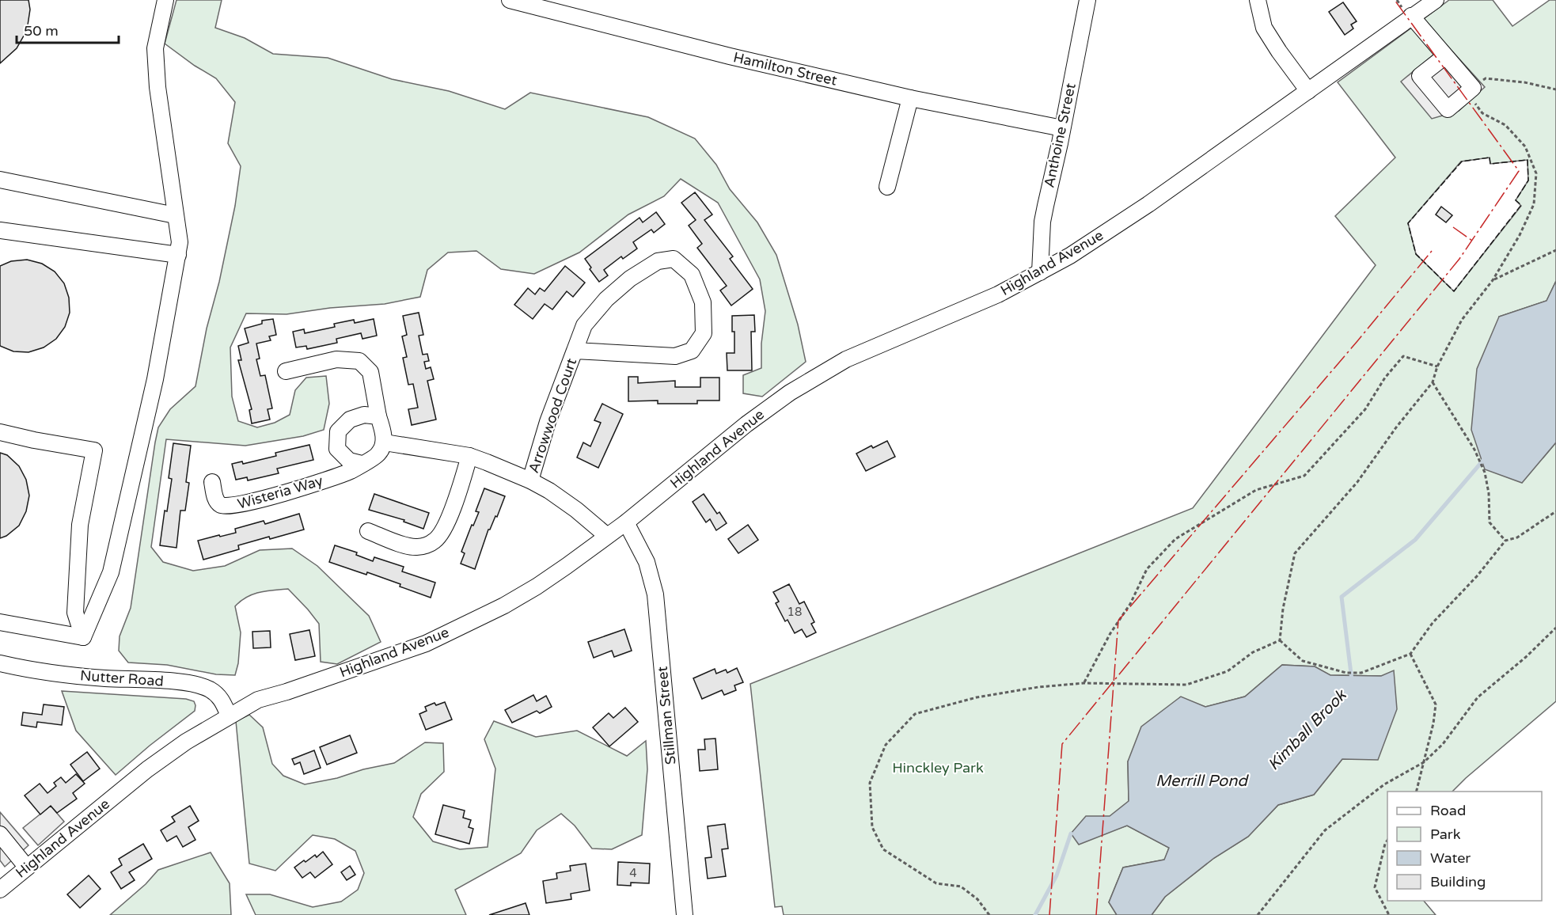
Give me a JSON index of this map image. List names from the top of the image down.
{
  "streets": {
    "street": [
      "Hamilton Street",
      "Anthoine Street",
      "Highland Avenue",
      "Arrowwood Court",
      "Wisteria Way",
      "Nutter Road",
      "Stillman Street"
    ]
  },
  "crossings": [
    ["Hamilton Street", "Anthoine Street"],
    ["Anthoine Street", "Highland Avenue"],
    ["Highland Avenue", "Nutter Road"],
    ["Highland Avenue", "Stillman Street"]
  ],
  "water": ["Kimball Brook", "Merrill Pond"],
  "parks": ["Hinckley Park"],
  "house_numbers": ["18", "4"],
  "legend": [
    "Road",
    "Park",
    "Water",
    "Building"
  ],
  "scale_bar": "50 m"
}
